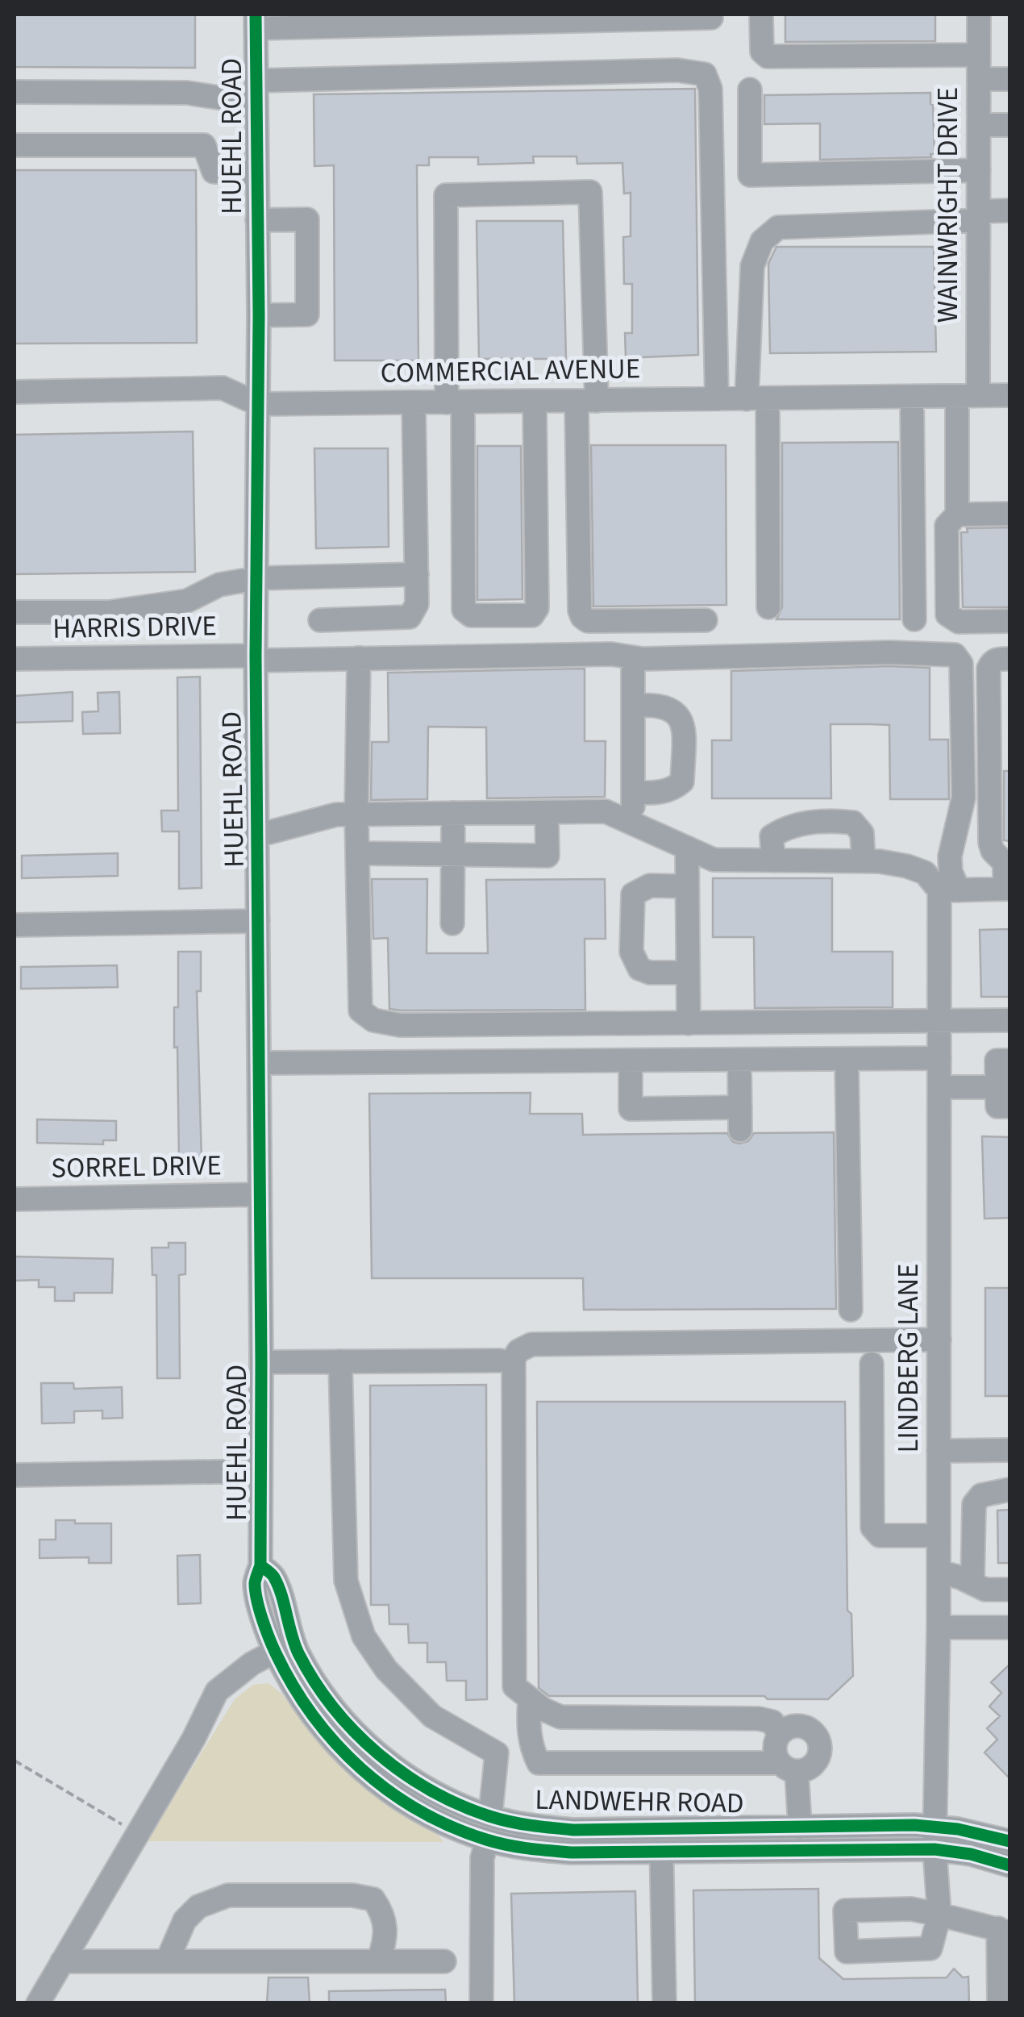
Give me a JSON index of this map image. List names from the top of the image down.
{
  "streets": {
    "street": [
      "HUEHL ROAD",
      "WAINWRIGHT DRIVE",
      "COMMERCIAL AVENUE",
      "HARRIS DRIVE",
      "SORREL DRIVE",
      "LINDBERG LANE",
      "LANDWEHR ROAD"
    ]
  },
  "crossings": [
    ["HUEHL ROAD", "COMMERCIAL AVENUE"],
    ["HUEHL ROAD", "HARRIS DRIVE"],
    ["HUEHL ROAD", "SORREL DRIVE"],
    ["HUEHL ROAD", "LANDWEHR ROAD"],
    ["WAINWRIGHT DRIVE", "COMMERCIAL AVENUE"],
    ["HARRIS DRIVE", "LINDBERG LANE"],
    ["LINDBERG LANE", "LANDWEHR ROAD"]
  ]
}
